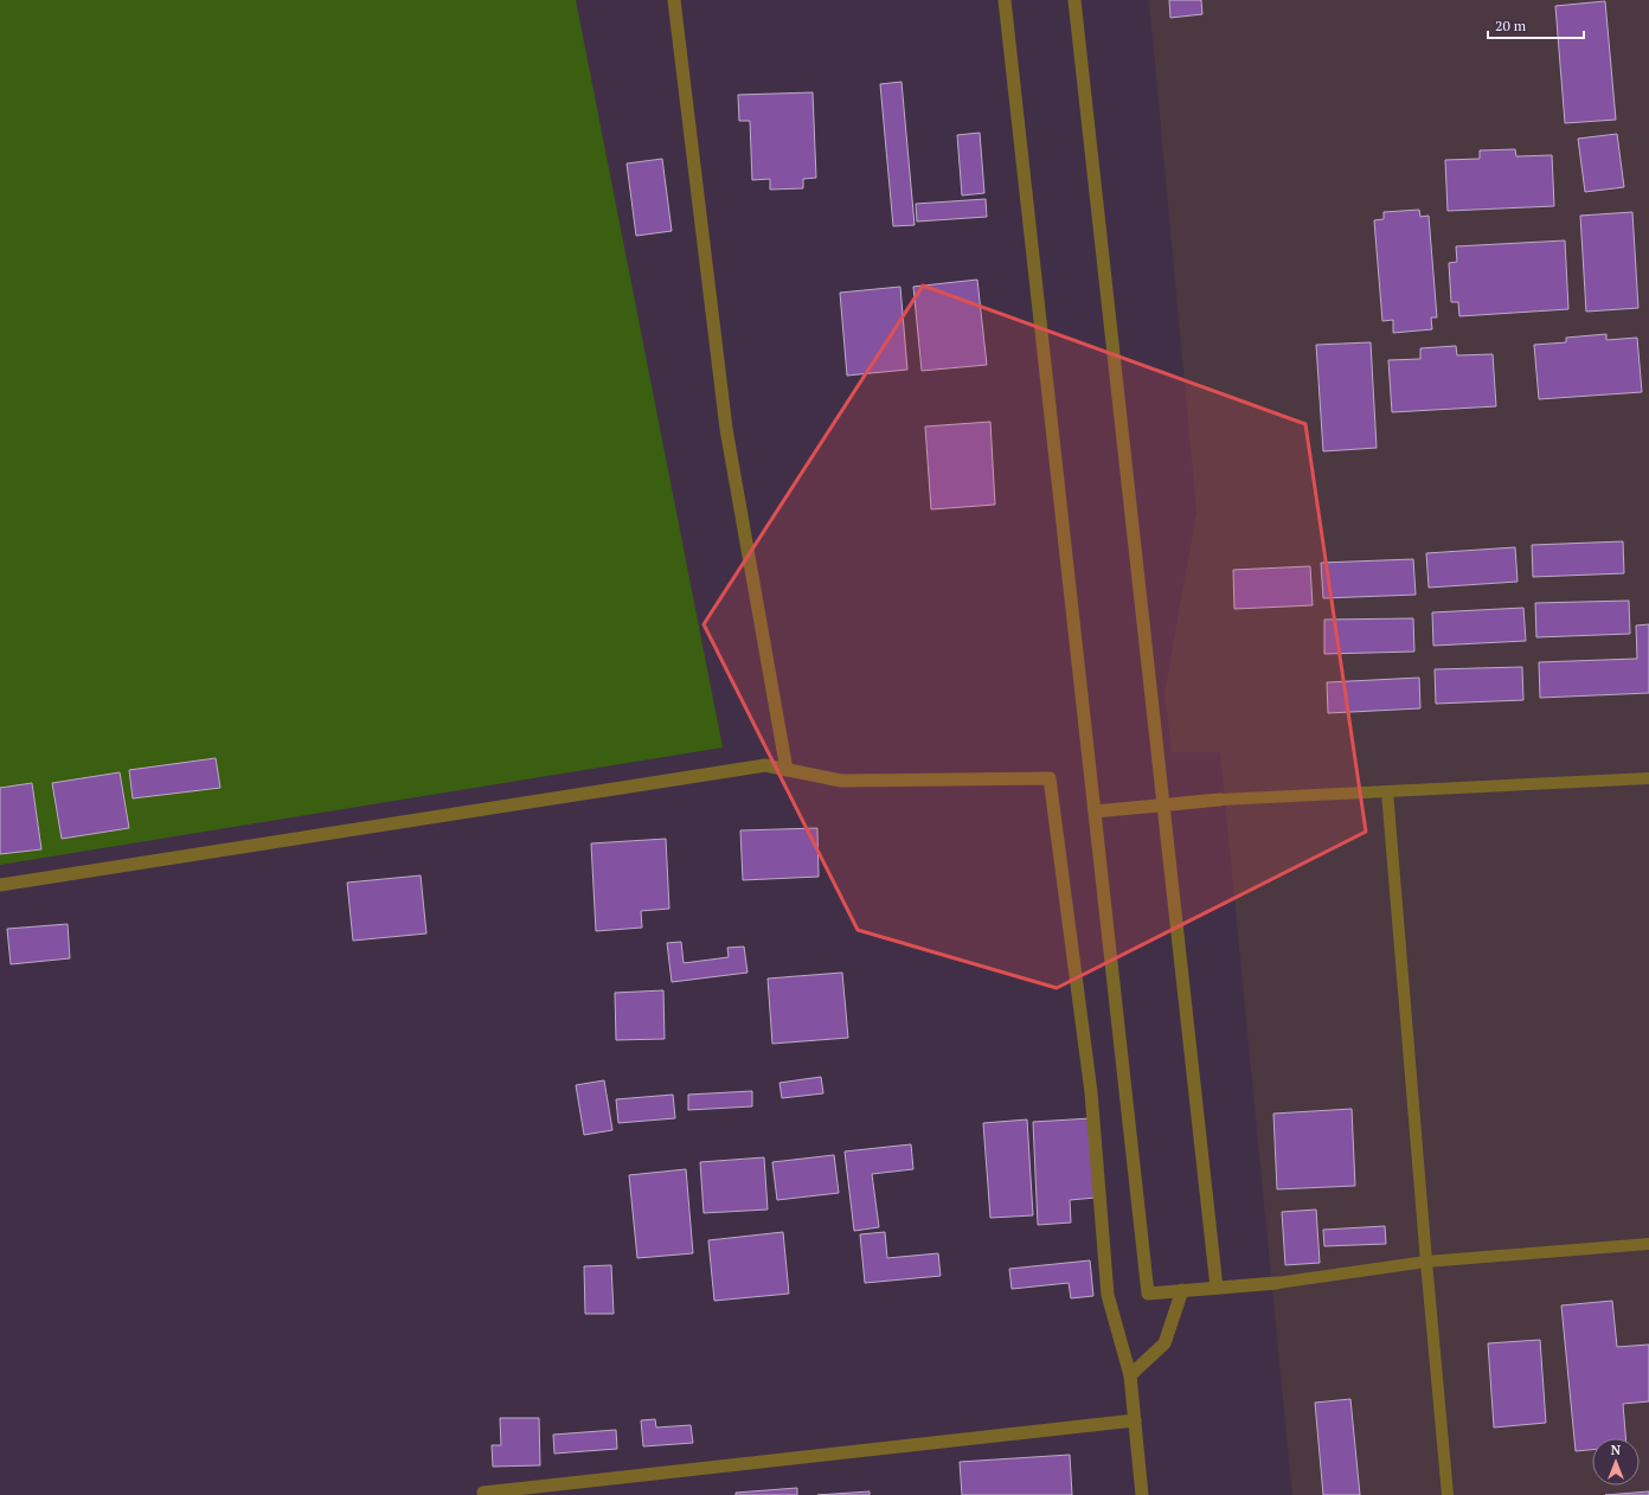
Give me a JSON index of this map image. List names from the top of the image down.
{
  "scale_bar": "20 m",
  "north": "top"
}
